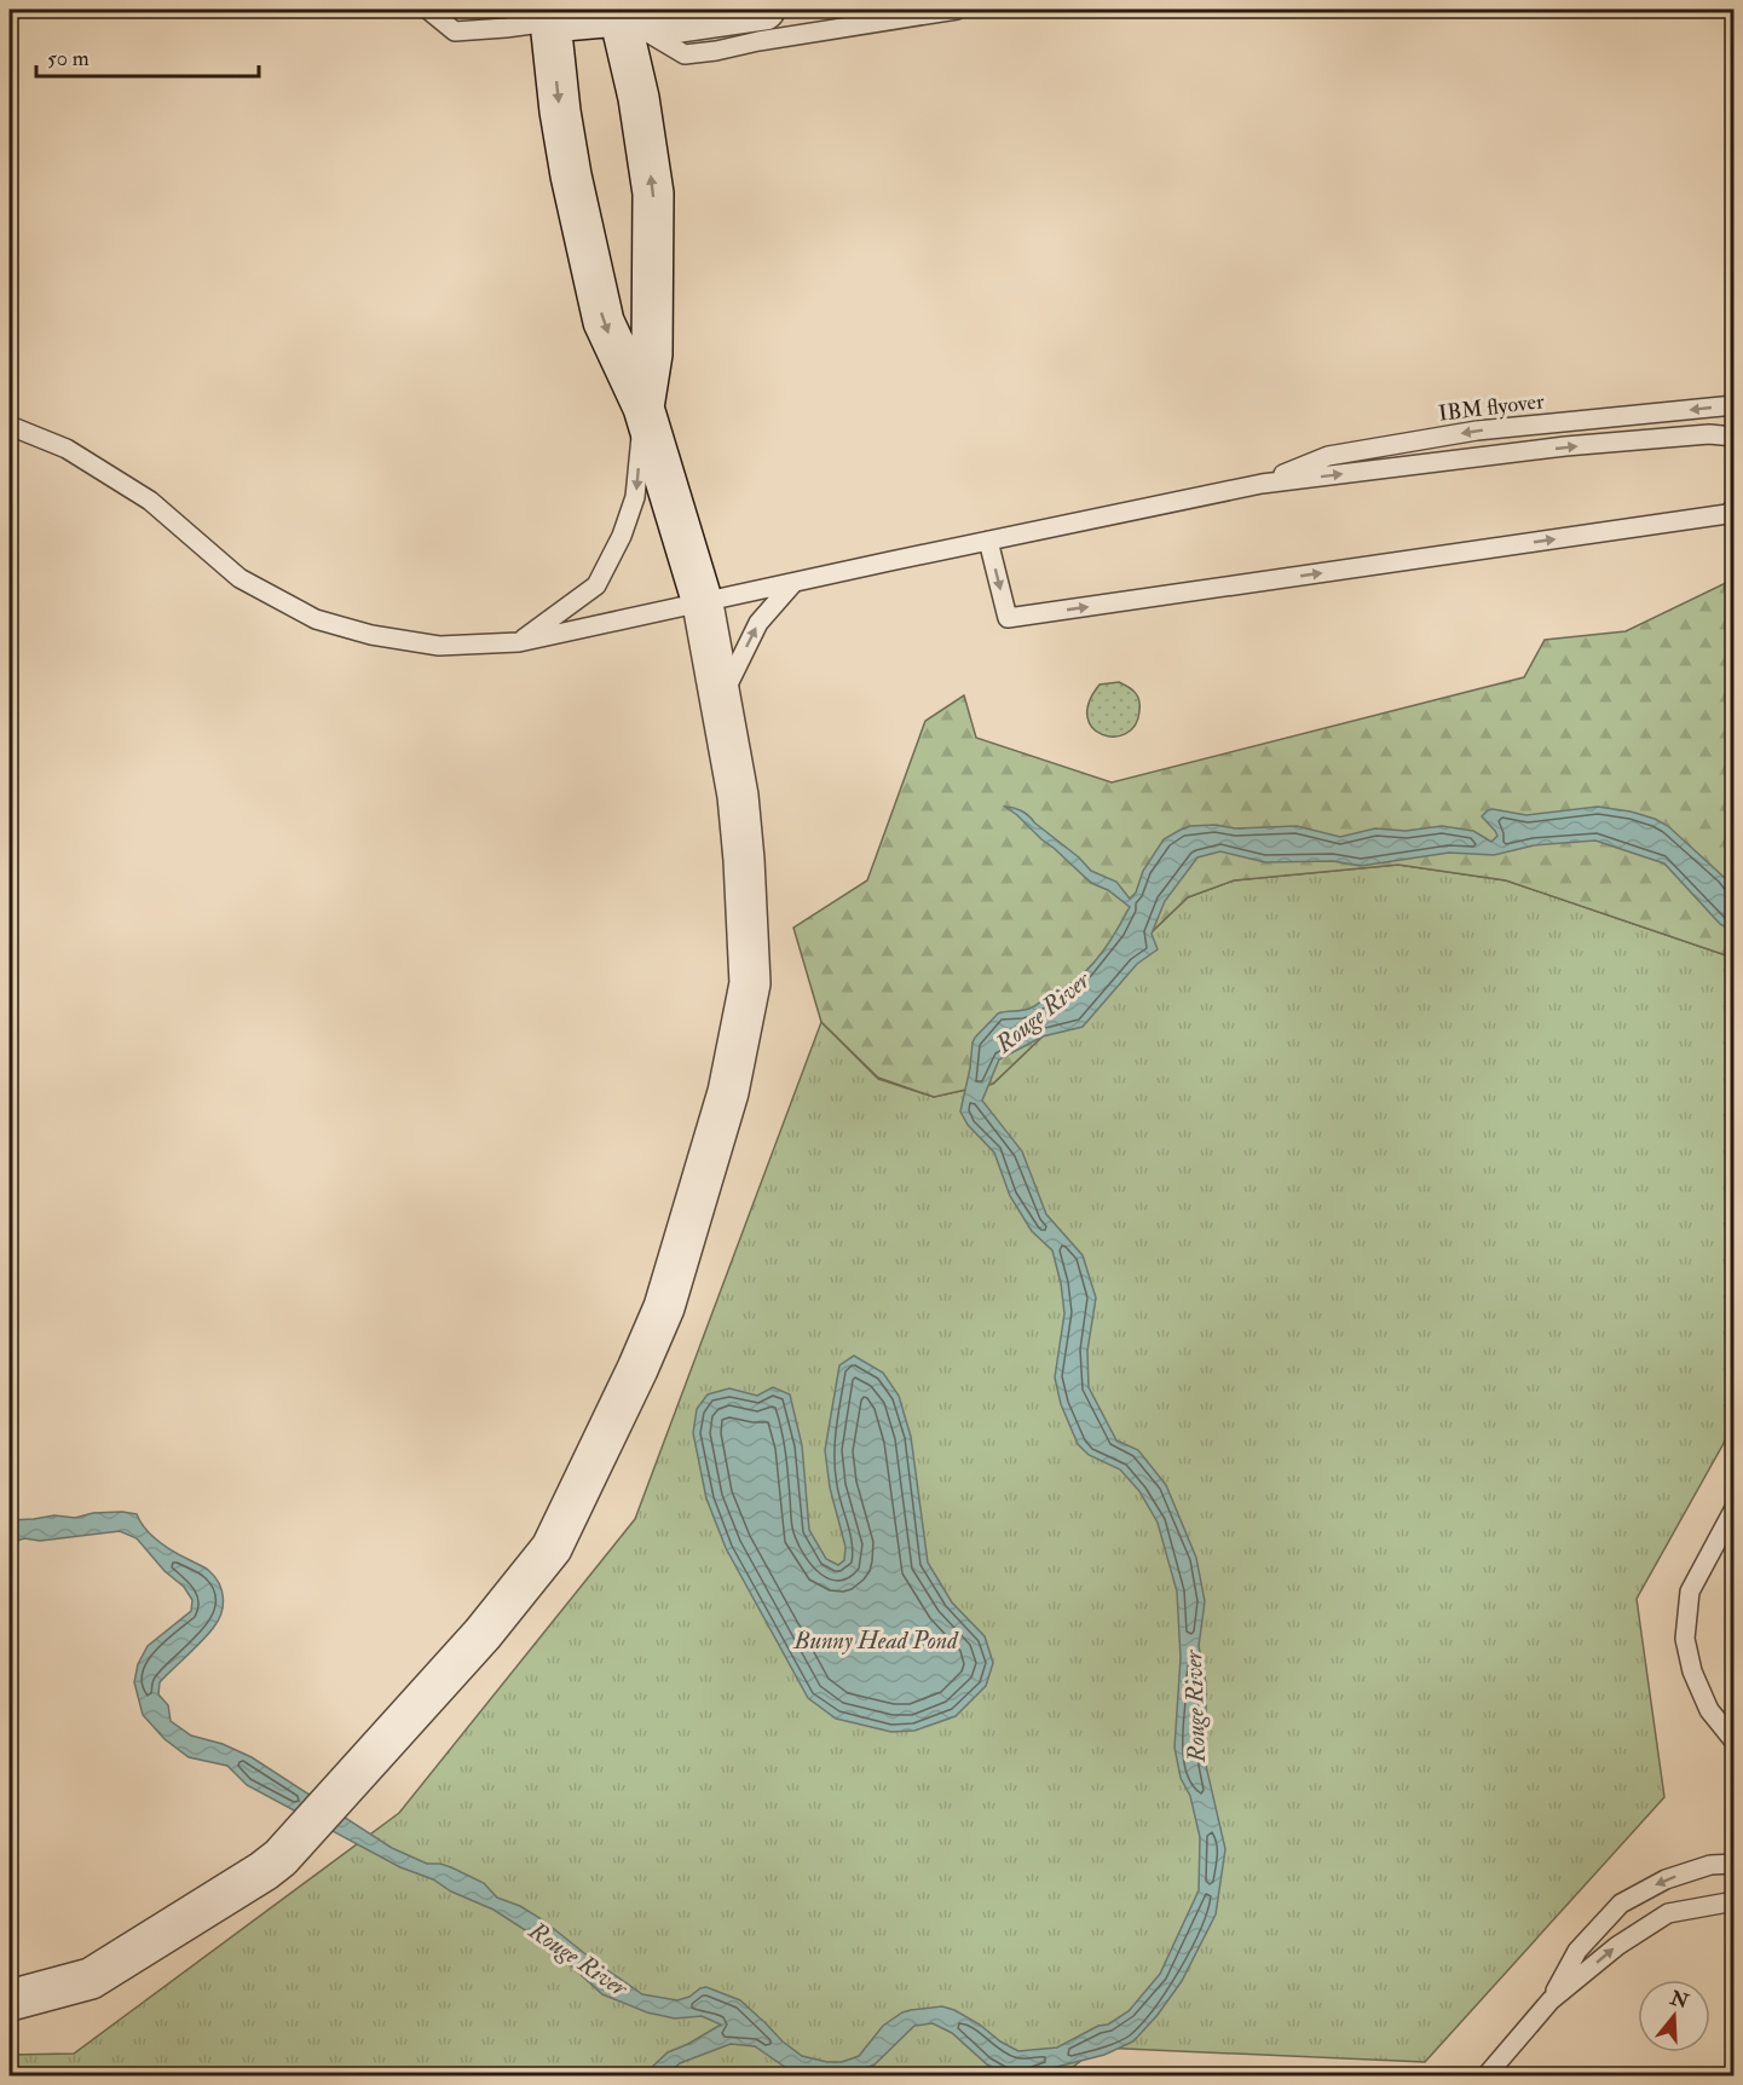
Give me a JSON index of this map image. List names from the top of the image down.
{
  "streets": {
    "lane": ["IBM flyover"]
  },
  "water": ["Rouge River", "Bunny Head Pond"],
  "scale_bar": "50 m",
  "north": "top"
}
